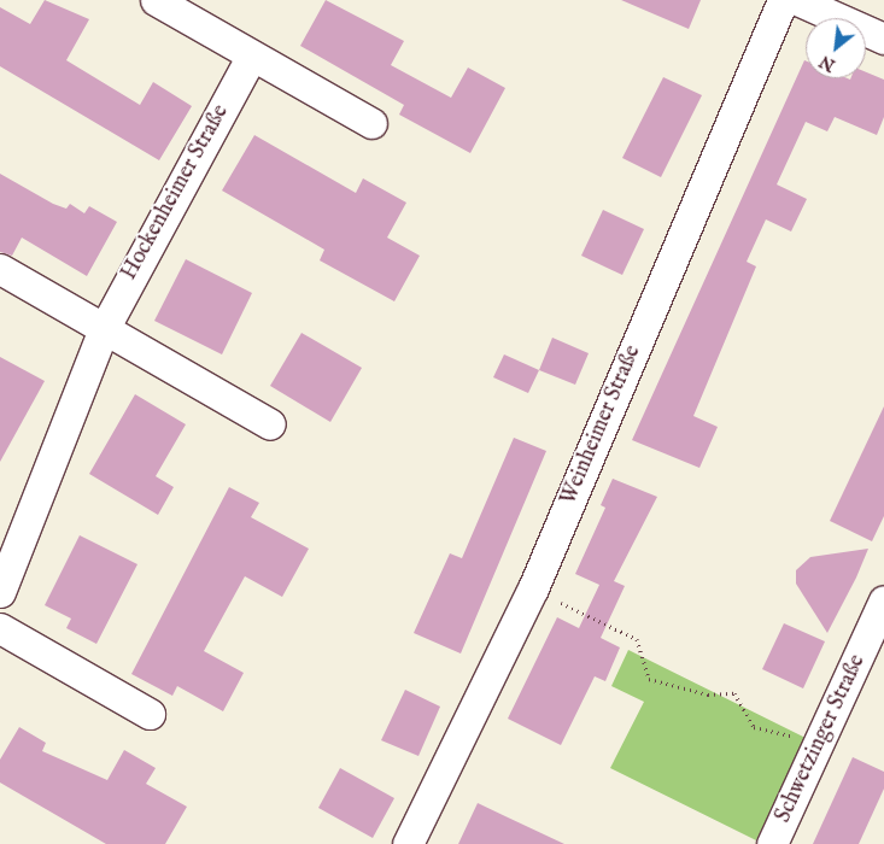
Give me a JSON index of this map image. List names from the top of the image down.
{
  "streets": {
    "street": ["Hockenheimer Straße", "Weinheimer Straße", "Schwetzinger Straße"]
  },
  "north": "bottom left"
}
